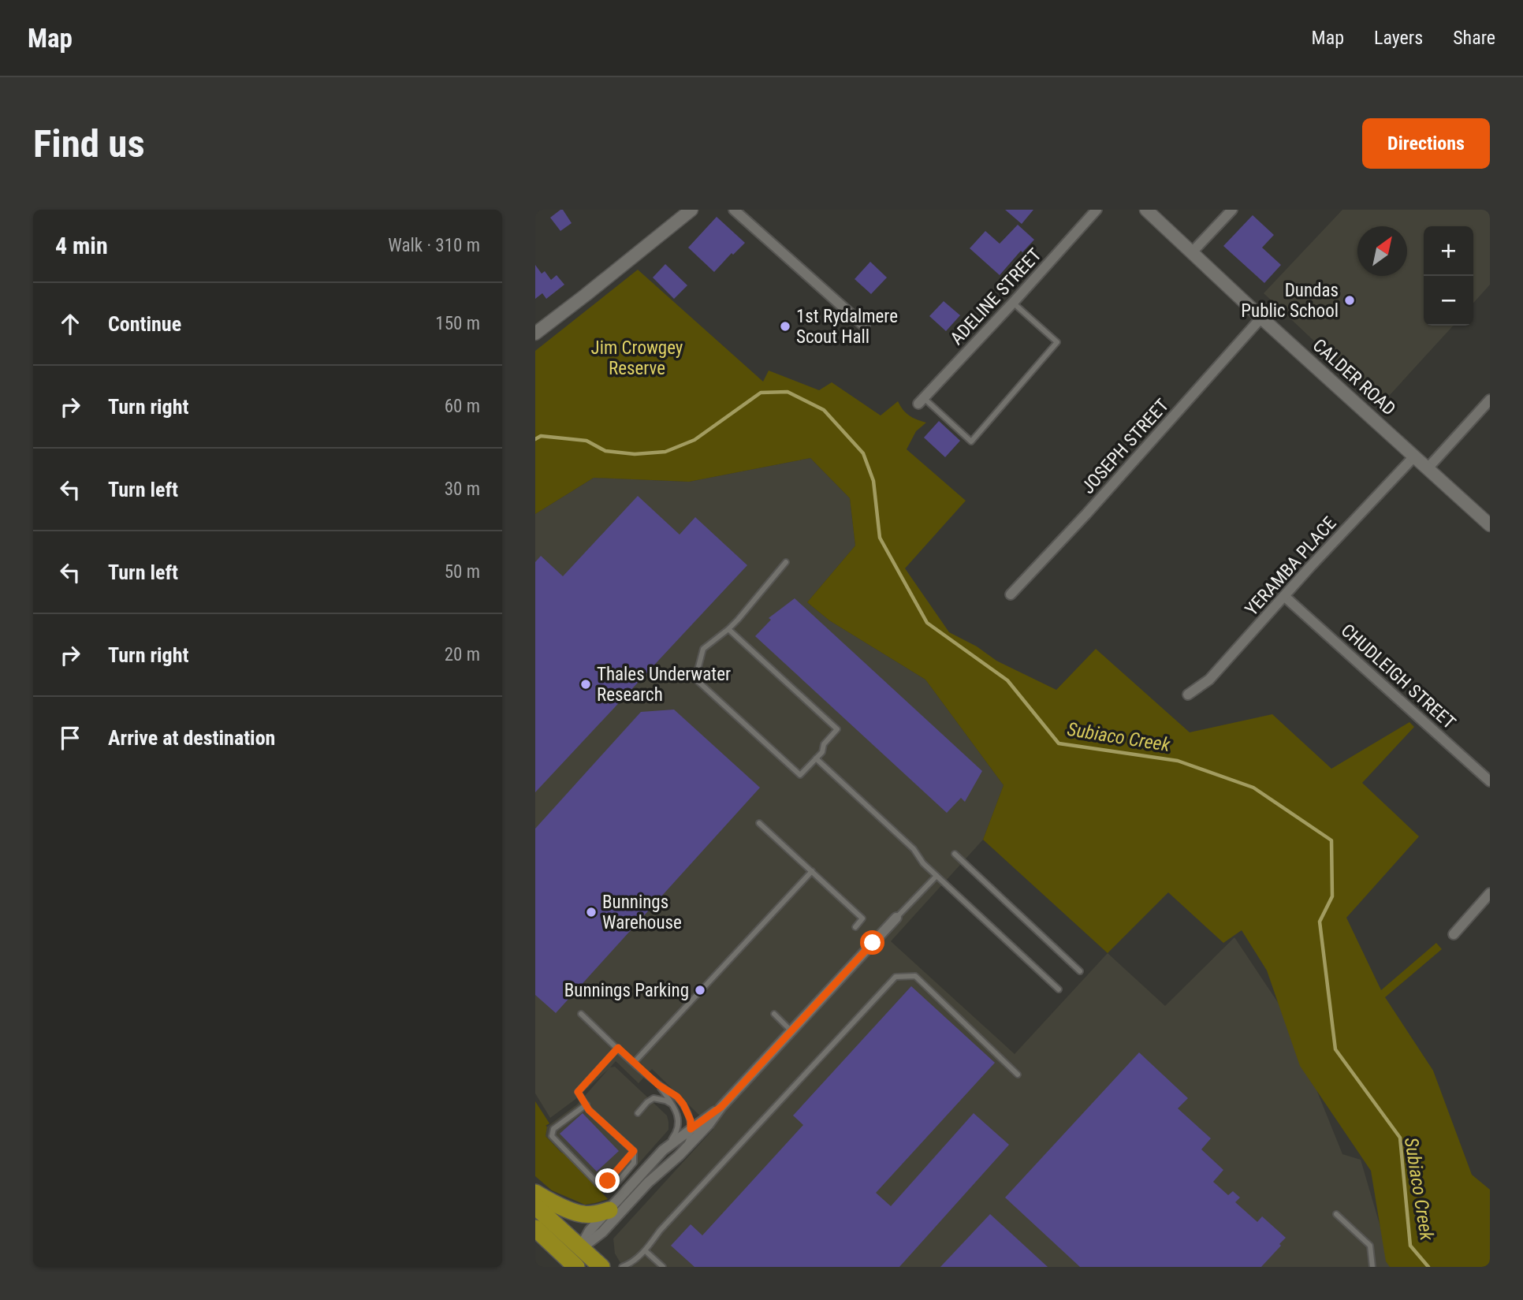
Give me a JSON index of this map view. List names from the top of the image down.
{
  "streets": {
    "street": [
      "ADELINE STREET",
      "CALDER ROAD",
      "JOSEPH STREET",
      "YERAMBA PLACE",
      "CHUDLEIGH STREET"
    ]
  },
  "crossings": [
    ["CALDER ROAD", "JOSEPH STREET"],
    ["CALDER ROAD", "YERAMBA PLACE"],
    ["YERAMBA PLACE", "CHUDLEIGH STREET"]
  ],
  "water": ["Subiaco Creek"],
  "parks": ["Jim Crowgey Reserve"],
  "places": [
    "Dundas Public School",
    "1st Rydalmere Scout Hall",
    "Thales Underwater Research",
    "Bunnings Warehouse",
    "Bunnings Parking"
  ],
  "north": "top right",
  "page": {
    "header": "Map",
    "nav": ["Map", "Layers", "Share"],
    "buttons": "Directions",
    "title": "Find us",
    "heading": ["4 min", "Walk · 310 m"],
    "map_buttons": ["+", "−"],
    "list": [
      ["Continue", "150 m"],
      ["Turn right", "60 m"],
      ["Turn left", "30 m"],
      ["Turn left", "50 m"],
      ["Turn right", "20 m"],
      "Arrive at destination"
    ]
  }
}
